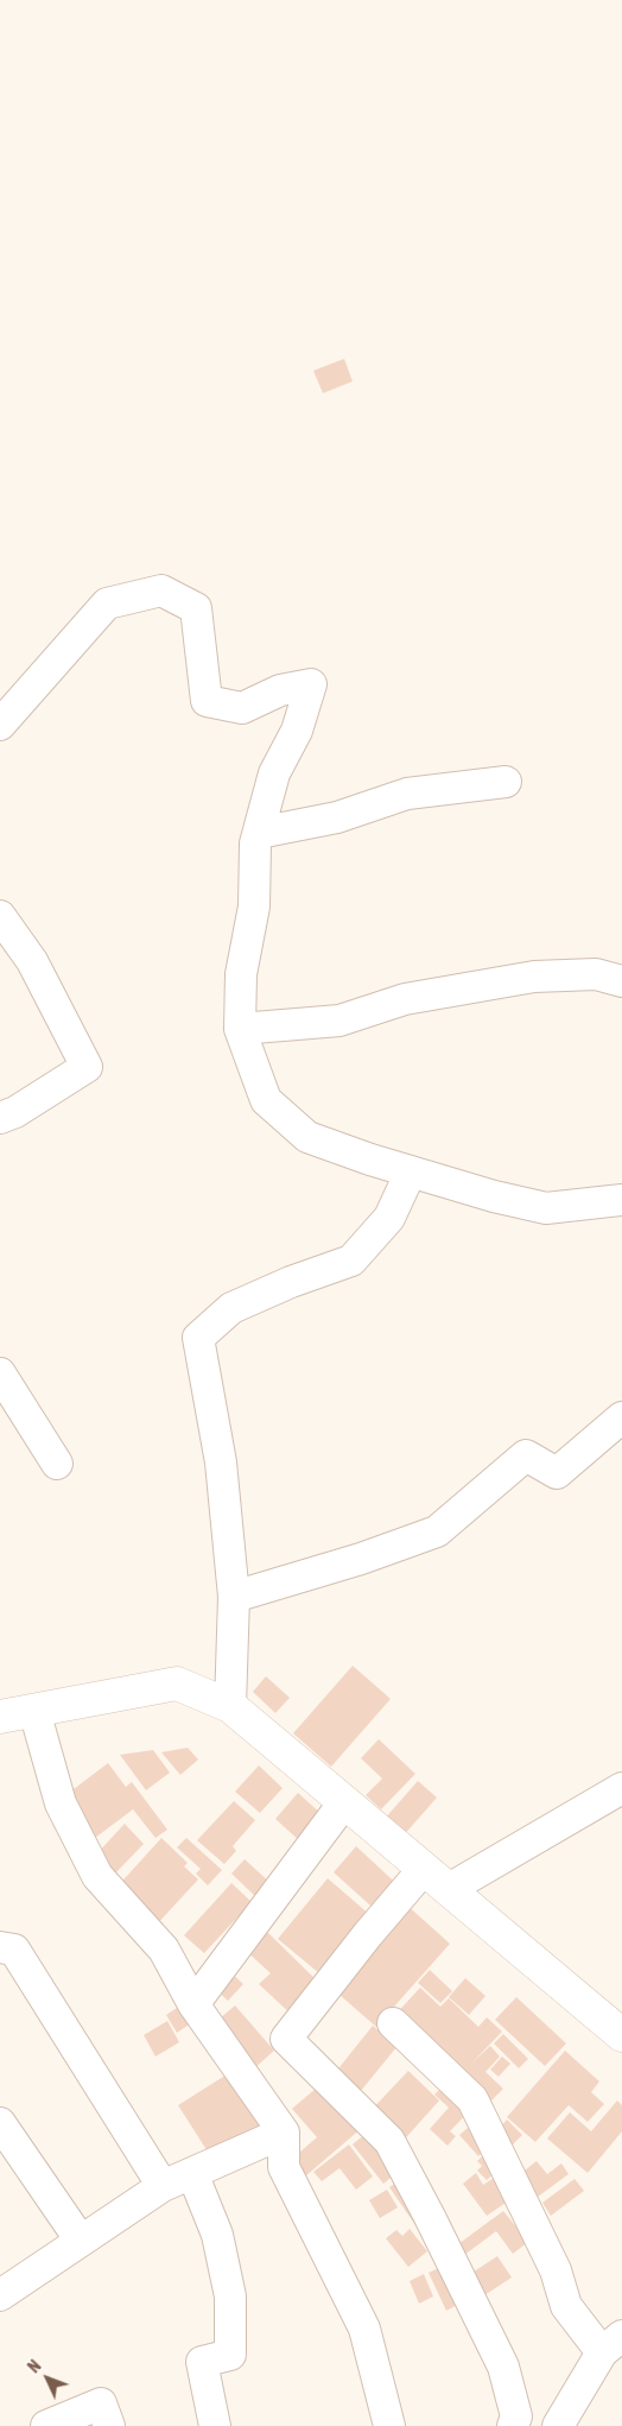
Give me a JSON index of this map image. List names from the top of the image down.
{
  "north": "top left"
}
